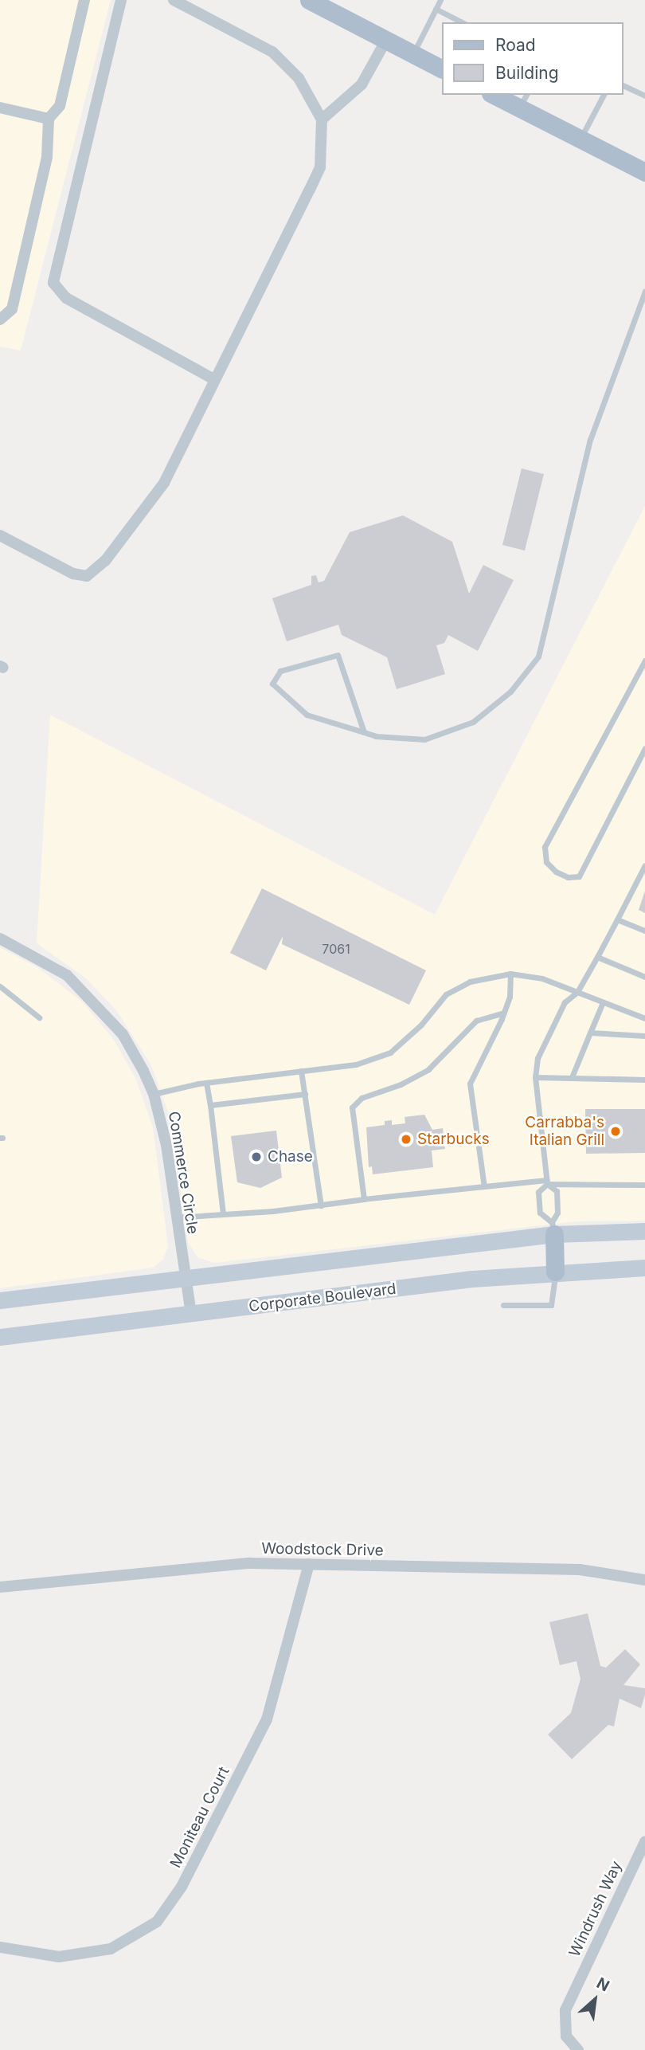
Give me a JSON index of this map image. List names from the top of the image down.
{
  "streets": {
    "street": [
      "Commerce Circle",
      "Corporate Boulevard",
      "Woodstock Drive",
      "Moniteau Court",
      "Windrush Way"
    ]
  },
  "crossings": [
    ["Commerce Circle", "Corporate Boulevard"],
    ["Woodstock Drive", "Moniteau Court"]
  ],
  "places": ["Carrabba's Italian Grill", "Starbucks", "Chase"],
  "house_numbers": ["7061"],
  "legend": ["Road", "Building"],
  "north": "top right"
}
